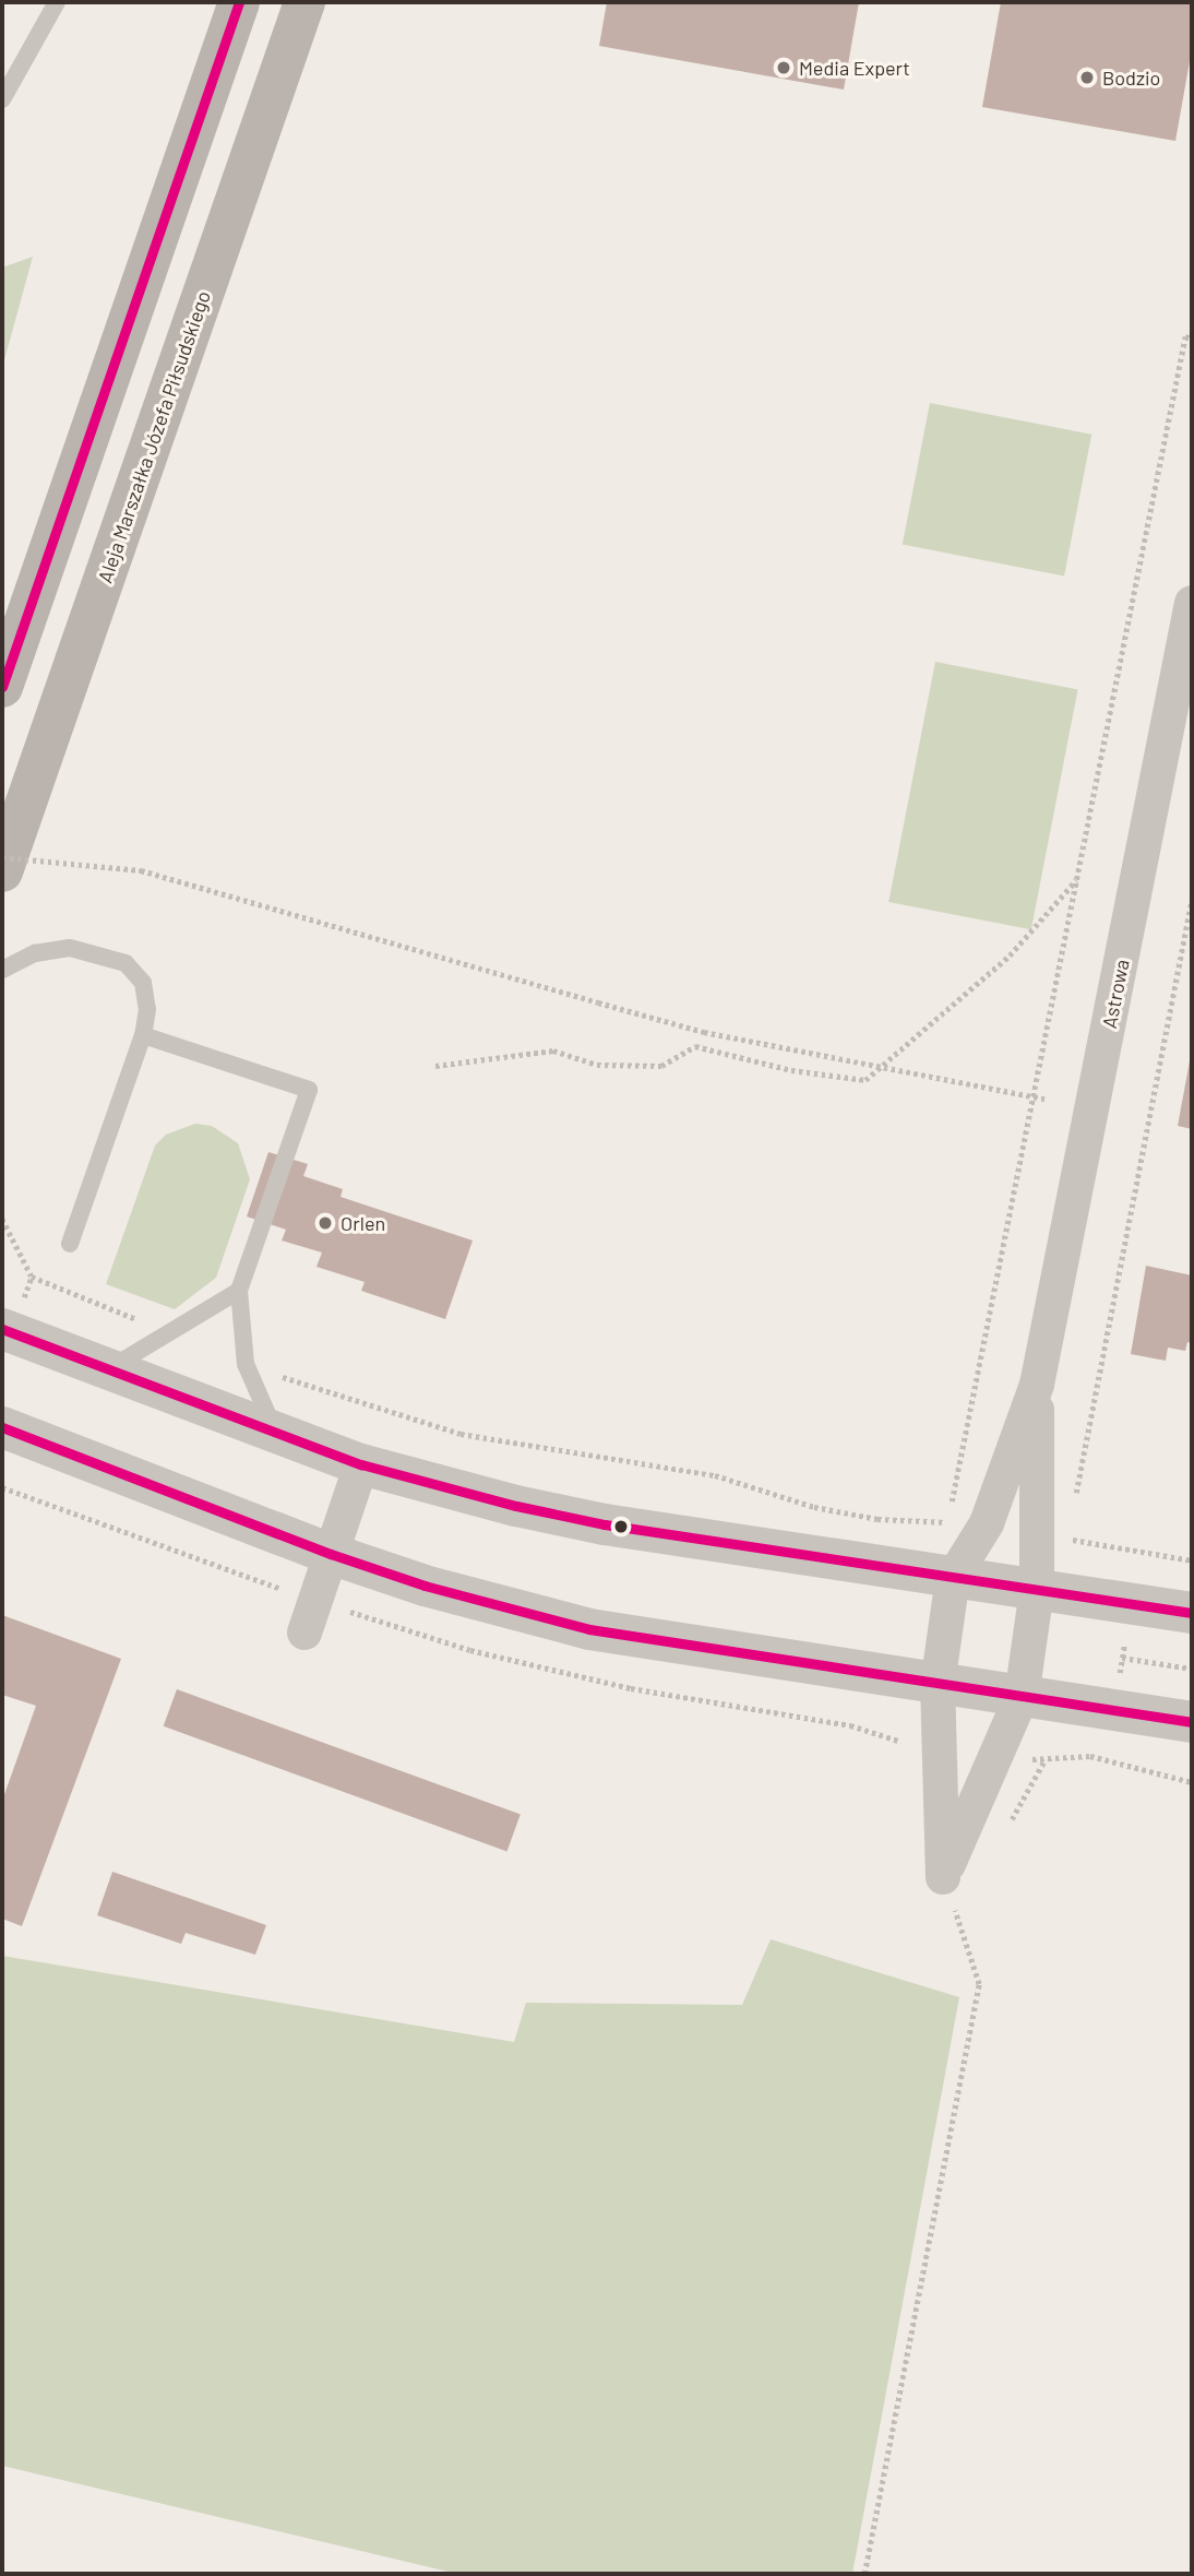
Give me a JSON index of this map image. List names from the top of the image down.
{
  "streets": {
    "main road": ["Aleja Marszałka Józefa Piłsudskiego"],
    "street": ["Astrowa"]
  },
  "places": ["Media Expert", "Bodzio", "Orlen"]
}
